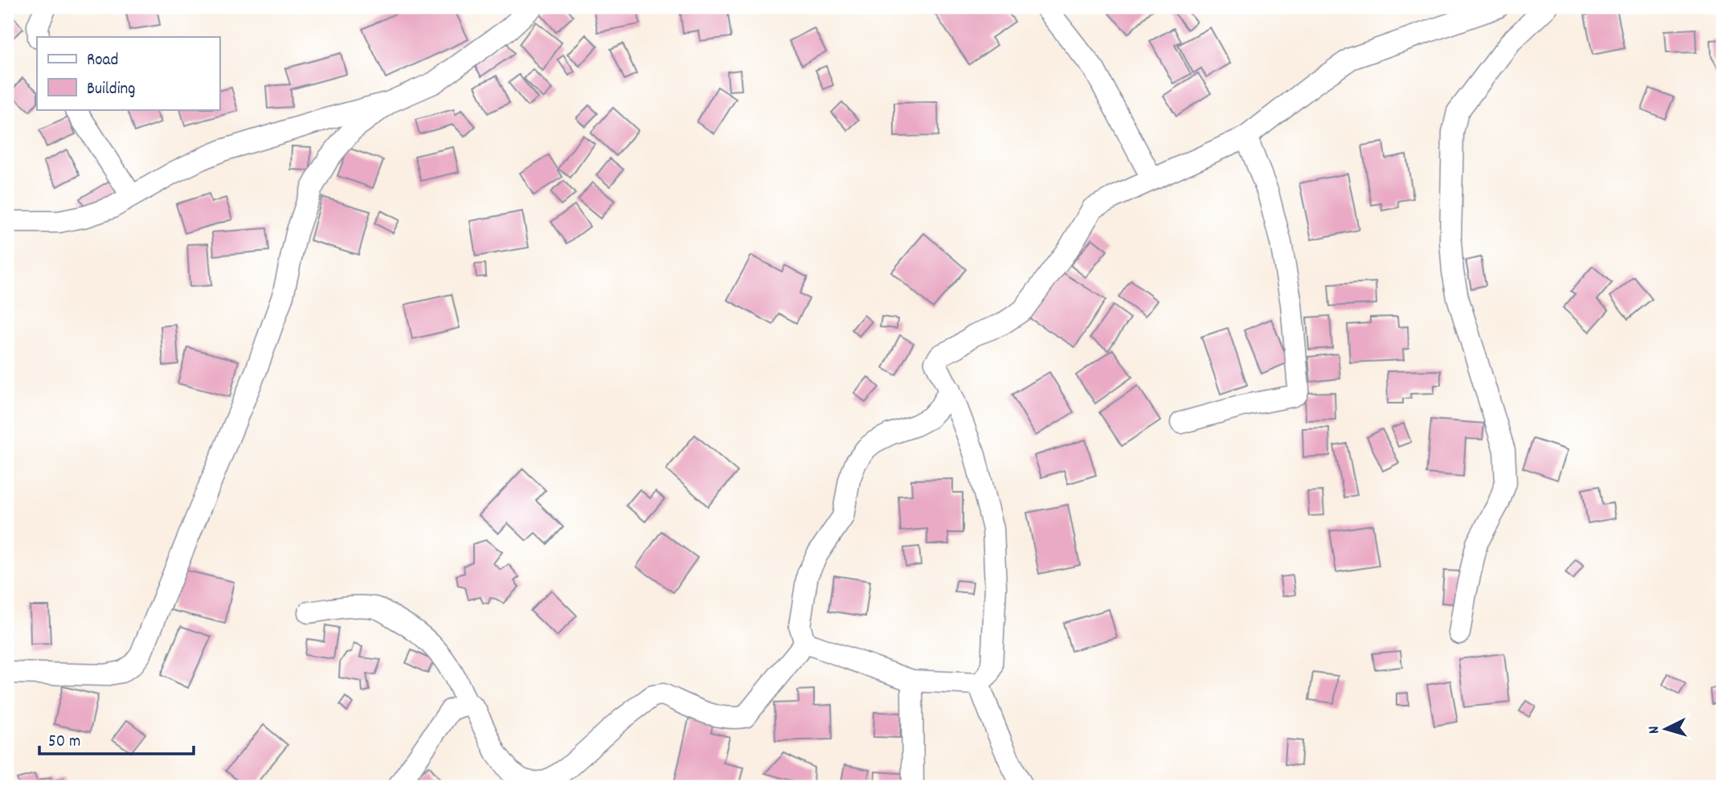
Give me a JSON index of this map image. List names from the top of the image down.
{
  "legend": ["Road", "Building"],
  "scale_bar": "50 m",
  "north": "left"
}
